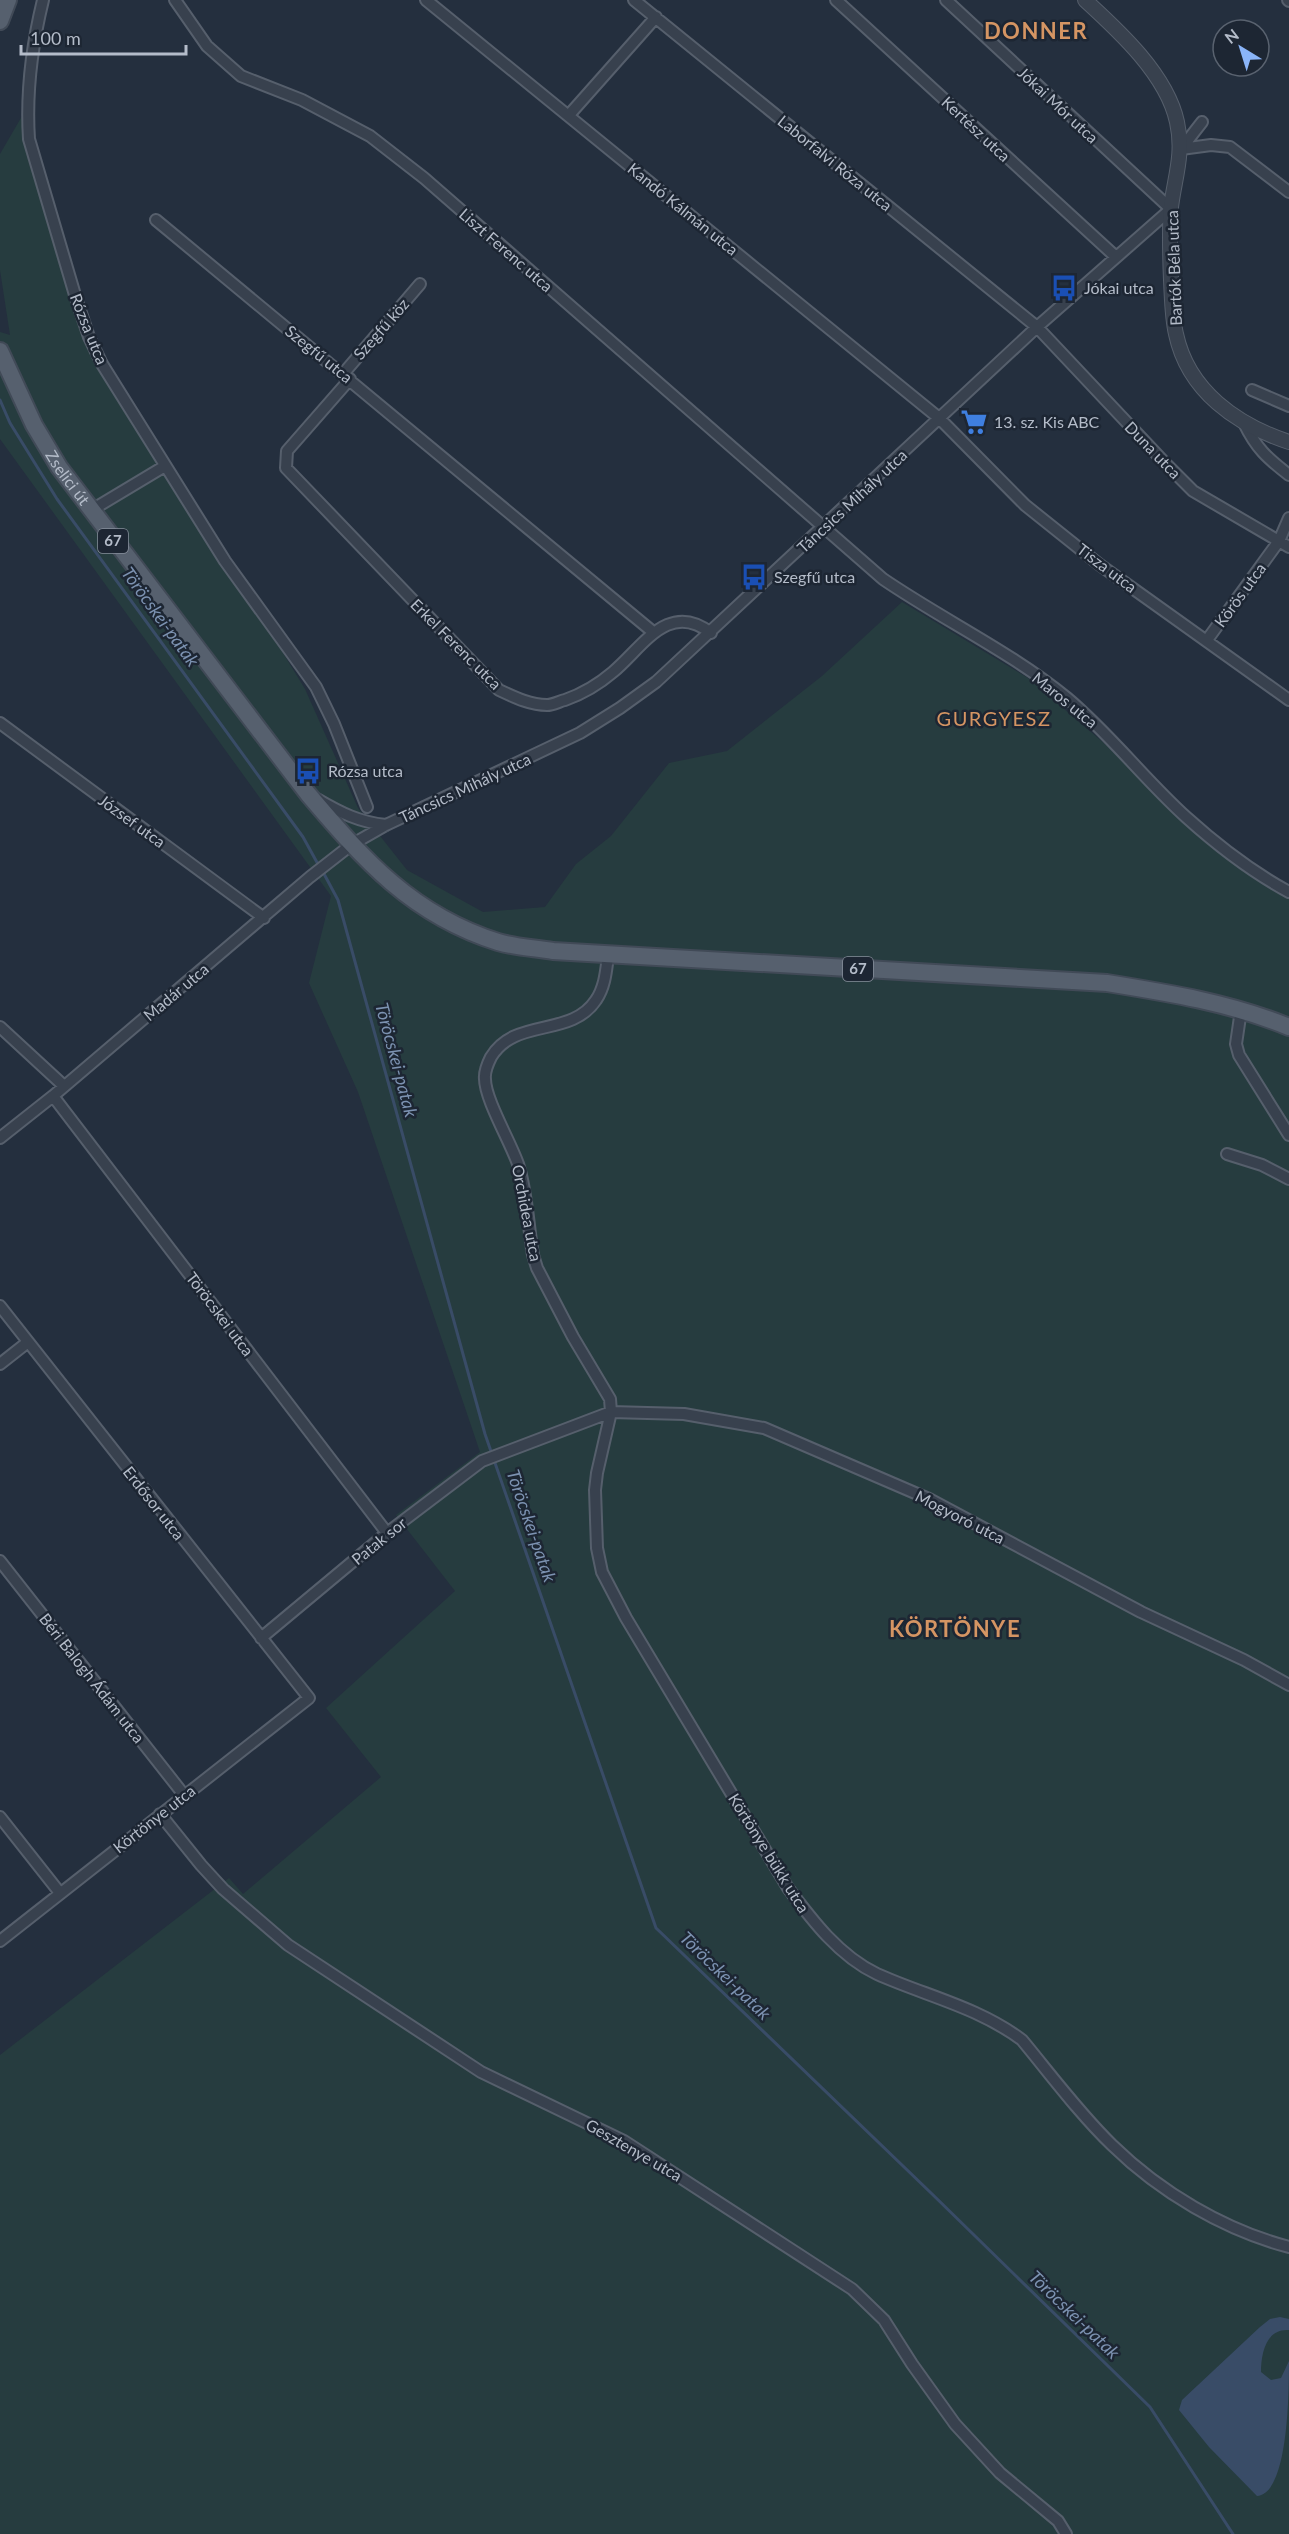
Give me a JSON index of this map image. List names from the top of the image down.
{
  "streets": {
    "main road": ["Zselici út", "67"],
    "street": [
      "Jókai Mór utca",
      "Kertész utca",
      "Laborfalvi Róza utca",
      "Kandó Kálmán utca",
      "Liszt Ferenc utca",
      "Bartók Béla utca",
      "Rózsa utca",
      "Szegfű köz",
      "Szegfű utca",
      "Duna utca",
      "Táncsics Mihály utca",
      "Tisza utca",
      "Körös utca",
      "Erkel Ferenc utca",
      "Maros utca",
      "József utca",
      "Madár utca",
      "Orchidea utca",
      "Töröcskei utca",
      "Erdősor utca",
      "Mogyoró utca",
      "Patak sor",
      "Béri Balogh Ádám utca",
      "Körtönye utca",
      "Körtönye bükk utca",
      "Gesztenye utca"
    ]
  },
  "crossings": [
    ["Jókai Mór utca", "Bartók Béla utca"],
    ["Jókai Mór utca", "Táncsics Mihály utca"],
    ["Kertész utca", "Táncsics Mihály utca"],
    ["Laborfalvi Róza utca", "Duna utca"],
    ["Laborfalvi Róza utca", "Táncsics Mihály utca"],
    ["Kandó Kálmán utca", "Táncsics Mihály utca"],
    ["Kandó Kálmán utca", "Tisza utca"],
    ["Liszt Ferenc utca", "Táncsics Mihály utca"],
    ["Liszt Ferenc utca", "Maros utca"],
    ["Bartók Béla utca", "Táncsics Mihály utca"],
    ["Szegfű köz", "Szegfű utca"],
    ["Szegfű köz", "Erkel Ferenc utca"],
    ["Szegfű utca", "Erkel Ferenc utca"],
    ["Duna utca", "Táncsics Mihály utca"],
    ["Duna utca", "Körös utca"],
    ["Zselici út", "67"],
    ["Táncsics Mihály utca", "67"],
    ["Táncsics Mihály utca", "Tisza utca"],
    ["Táncsics Mihály utca", "Maros utca"],
    ["Táncsics Mihály utca", "Madár utca"],
    ["67", "Madár utca"],
    ["67", "Orchidea utca"],
    ["Tisza utca", "Körös utca"],
    ["József utca", "Madár utca"],
    ["Madár utca", "Töröcskei utca"],
    ["Orchidea utca", "Mogyoró utca"],
    ["Orchidea utca", "Patak sor"],
    ["Orchidea utca", "Körtönye bükk utca"],
    ["Töröcskei utca", "Patak sor"],
    ["Erdősor utca", "Patak sor"],
    ["Erdősor utca", "Körtönye utca"],
    ["Mogyoró utca", "Patak sor"],
    ["Mogyoró utca", "Körtönye bükk utca"],
    ["Patak sor", "Körtönye bükk utca"],
    ["Béri Balogh Ádám utca", "Körtönye utca"],
    ["Körtönye utca", "Gesztenye utca"]
  ],
  "districts": ["DONNER", "GURGYESZ", "KÖRTÖNYE"],
  "water": ["Töröcskei-patak"],
  "places": {
    "bus stop": ["Jókai utca", "Szegfű utca", "Rózsa utca"],
    "supermarket": ["13. sz. Kis ABC"]
  },
  "scale_bar": "100 m",
  "north": "top left"
}
